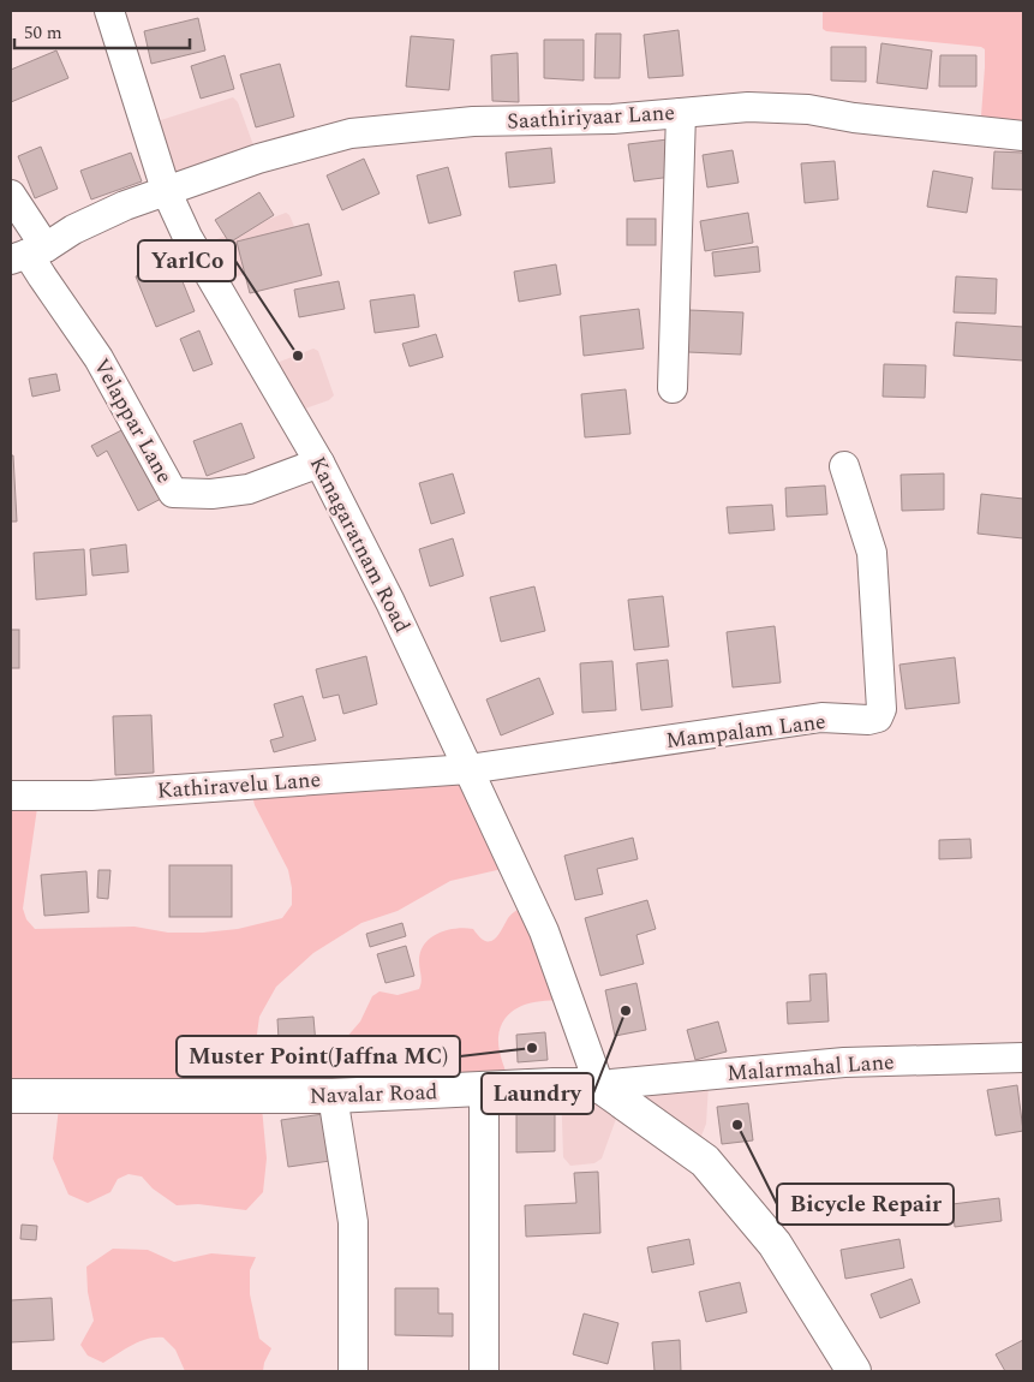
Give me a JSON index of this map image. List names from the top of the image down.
{
  "streets": {
    "street": [
      "Saathiriyaar Lane",
      "Velappar Lane",
      "Kanagaratnam Road",
      "Mampalam Lane",
      "Kathiravelu Lane",
      "Malarmahal Lane",
      "Navalar Road"
    ]
  },
  "crossings": [
    ["Saathiriyaar Lane", "Velappar Lane"],
    ["Saathiriyaar Lane", "Kanagaratnam Road"],
    ["Velappar Lane", "Kanagaratnam Road"],
    ["Kanagaratnam Road", "Mampalam Lane"],
    ["Kanagaratnam Road", "Kathiravelu Lane"],
    ["Kanagaratnam Road", "Malarmahal Lane"],
    ["Kanagaratnam Road", "Navalar Road"],
    ["Mampalam Lane", "Kathiravelu Lane"],
    ["Malarmahal Lane", "Navalar Road"]
  ],
  "places": [
    "YarlCo",
    "Laundry",
    "Muster Point(Jaffna MC)",
    "Bicycle Repair"
  ],
  "scale_bar": "50 m"
}
